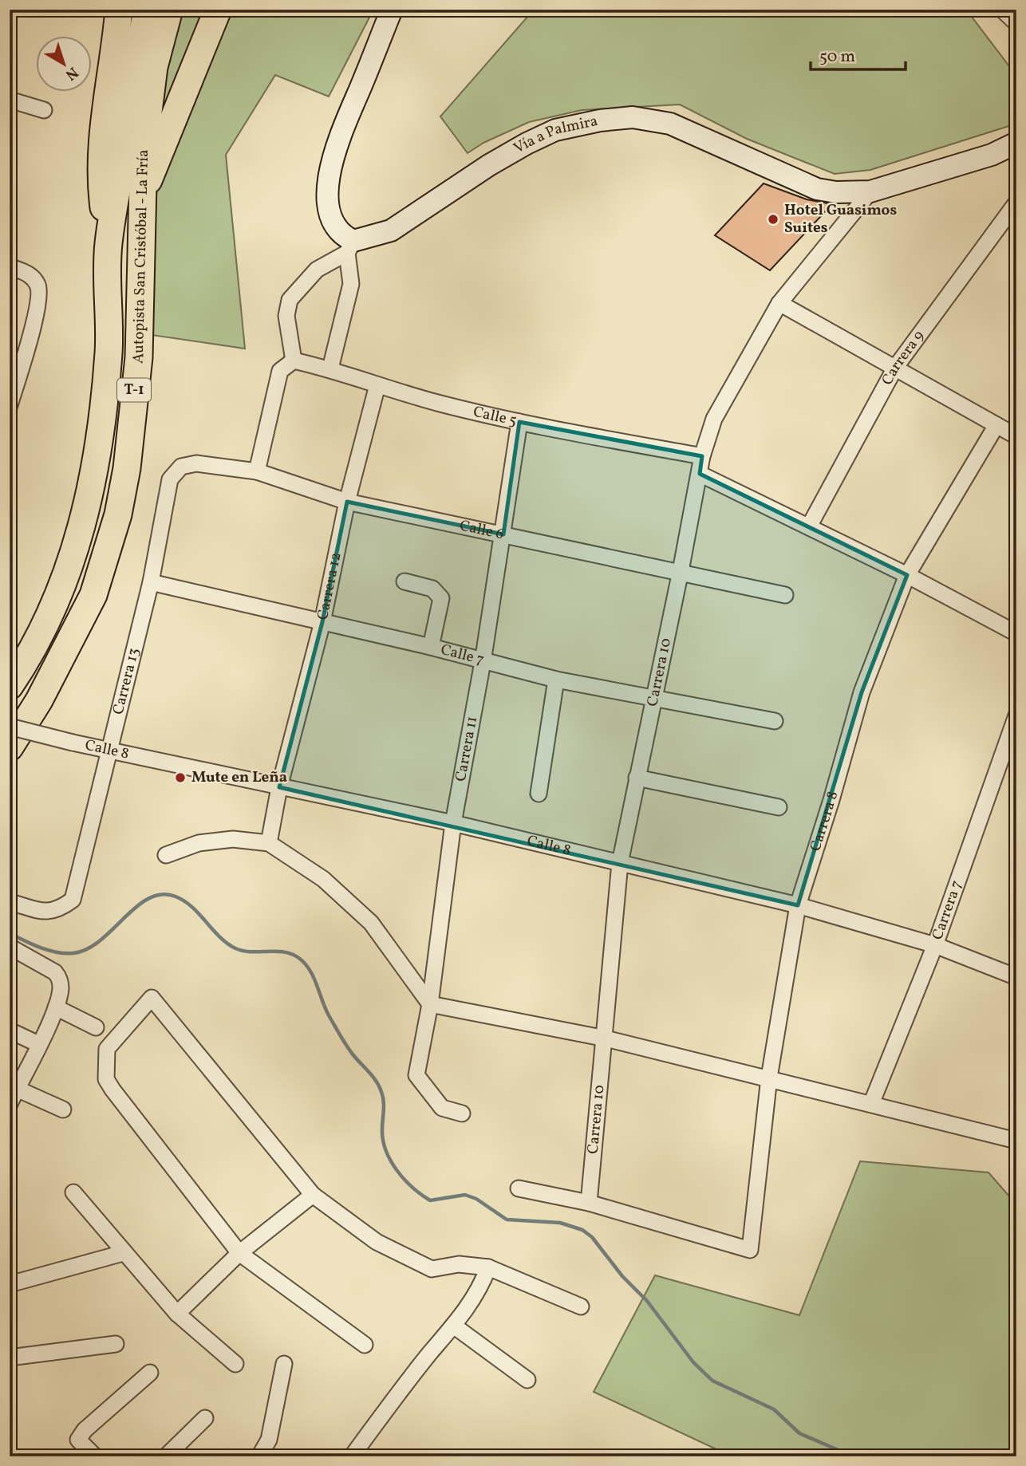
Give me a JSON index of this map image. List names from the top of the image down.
{
  "streets": {
    "highway": ["Autopista San Cristóbal - La Fría", "T-1"],
    "street": [
      "Vía a Palmira",
      "Carrera 9",
      "Calle 5",
      "Calle 6",
      "Carrera 12",
      "Calle 7",
      "Carrera 10",
      "Carrera 13",
      "Carrera 11",
      "Calle 8",
      "Carrera 8",
      "Carrera 7"
    ]
  },
  "crossings": [
    ["Vía a Palmira", "Carrera 10"],
    ["Calle 5", "Carrera 12"],
    ["Calle 5", "Carrera 10"],
    ["Calle 5", "Carrera 11"],
    ["Calle 6", "Carrera 12"],
    ["Calle 6", "Carrera 10"],
    ["Calle 6", "Carrera 13"],
    ["Calle 6", "Carrera 11"],
    ["Carrera 12", "Calle 7"],
    ["Carrera 12", "Calle 8"],
    ["Calle 7", "Carrera 10"],
    ["Calle 7", "Carrera 13"],
    ["Calle 7", "Carrera 11"],
    ["Carrera 10", "Calle 8"],
    ["Carrera 10", "Carrera 8"],
    ["Carrera 13", "Calle 8"],
    ["Carrera 11", "Calle 8"],
    ["Calle 8", "Carrera 8"],
    ["Calle 8", "Carrera 7"]
  ],
  "places": ["Hotel Guasimos Suites", "Mute en Leña"],
  "scale_bar": "50 m",
  "north": "bottom right"
}
